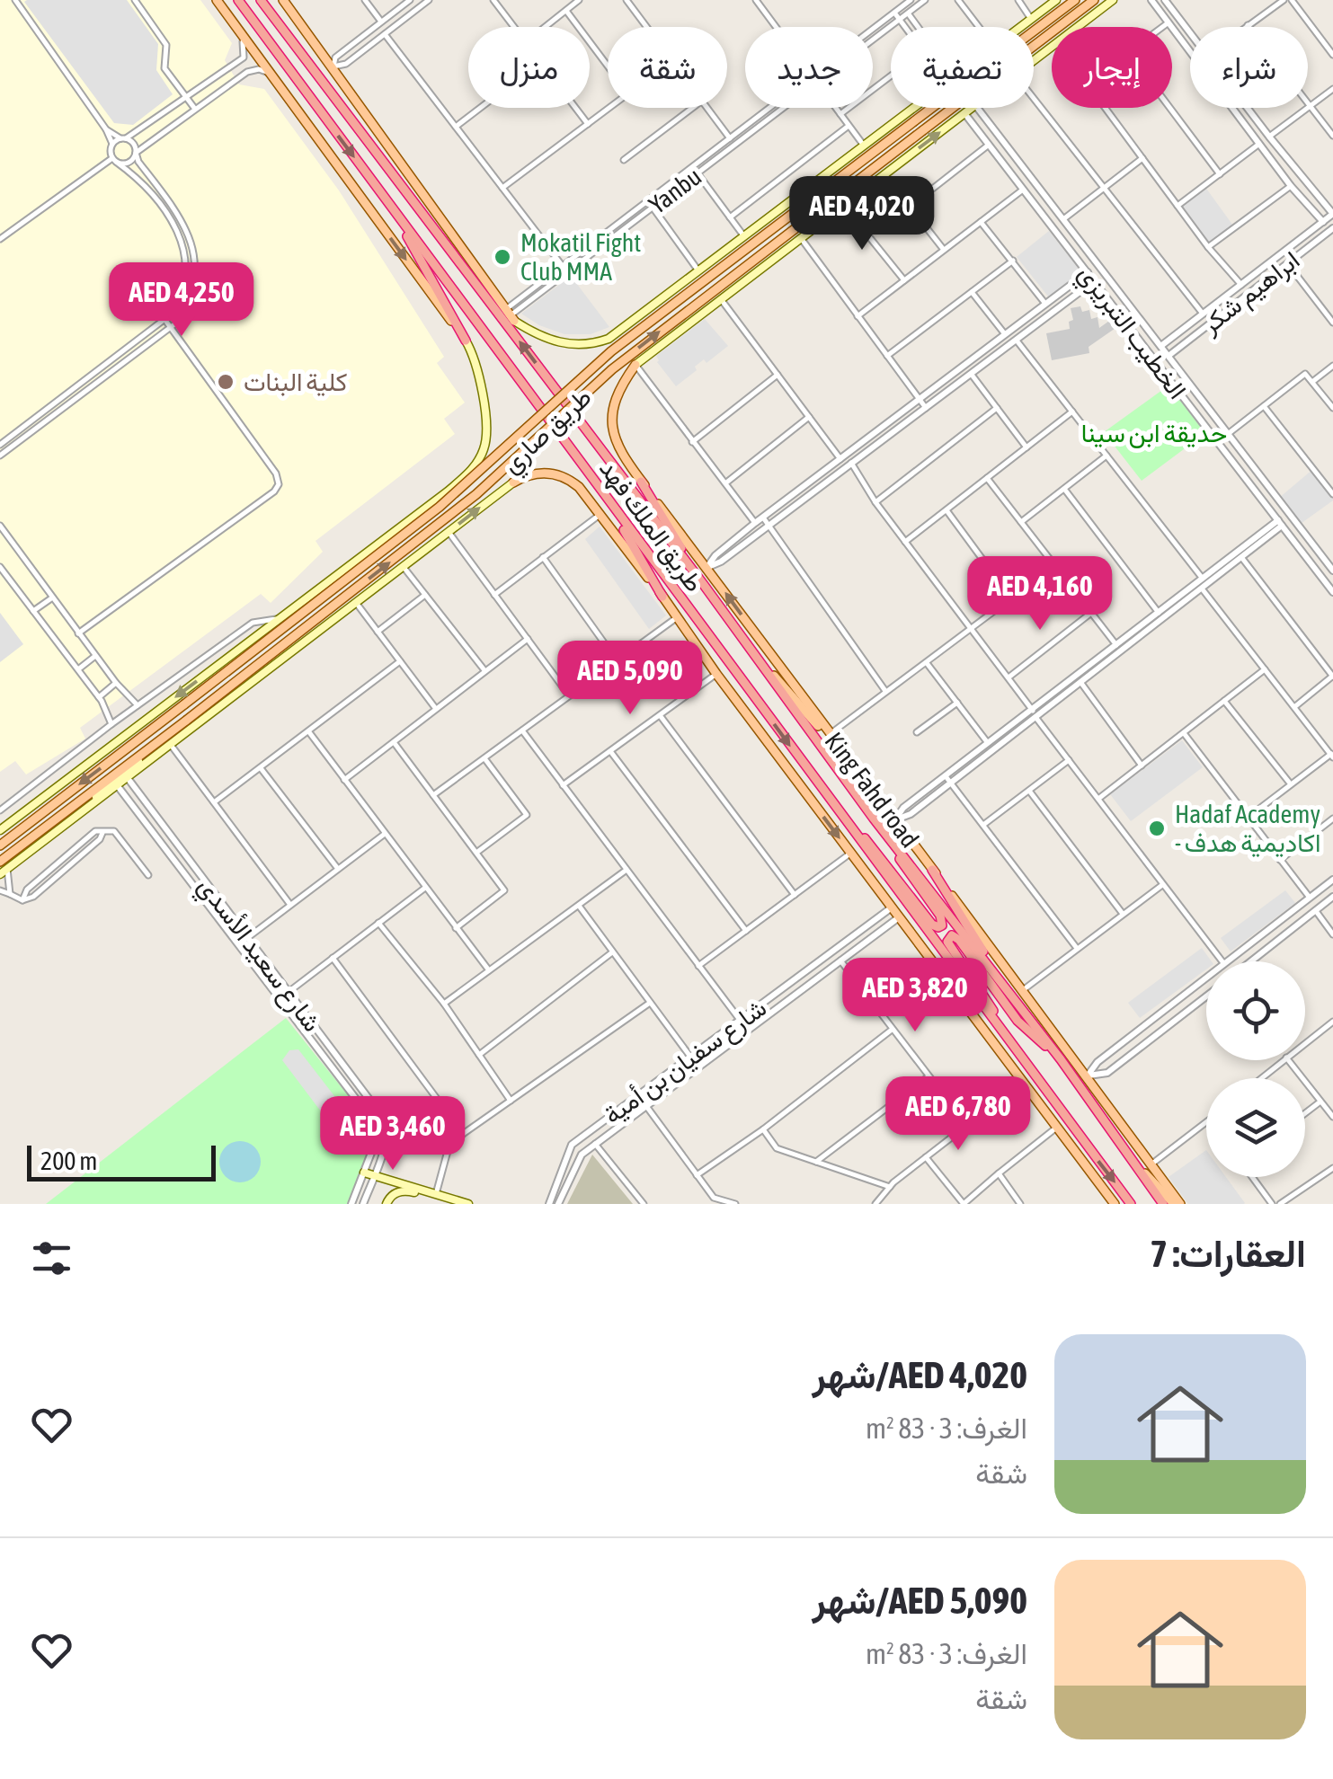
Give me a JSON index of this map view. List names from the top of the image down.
{
  "streets": {
    "highway": ["طريق الملك فهد"],
    "main road": ["طريق صاري", "King Fahd road"],
    "street": [
      "Yanbu",
      "ابراهيم شكر",
      "الخطيب التبريزي",
      "شارع سعيد الأسدي",
      "شارع سفيان بن أمية"
    ]
  },
  "crossings": [
    ["ابراهيم شكر", "الخطيب التبريزي"],
    ["طريق الملك فهد", "King Fahd road"],
    ["طريق الملك فهد", "شارع سفيان بن أمية"]
  ],
  "parks": ["حديقة ابن سينا"],
  "places": ["Mokatil Fight Club MMA", "كلية البنات", "Hadaf Academy - اكاديمية هدف"],
  "scale_bar": "200 m",
  "page": {
    "chip": [
      "شراء",
      "إيجار",
      "تصفية",
      "جديد",
      "شقة",
      "منزل"
    ],
    "price": [
      "AED 4,020",
      "AED 4,250",
      "AED 4,160",
      "AED 5,090",
      "AED 3,820",
      "AED 6,780",
      "AED 3,460"
    ],
    "scale": "200 m",
    "heading": "العقارات: 7",
    "list": [
      {
        "name": "AED 4,020/شهر",
        "note": "الغرف: 3 · 83 m² · شقة"
      },
      {
        "name": "AED 5,090/شهر",
        "note": "الغرف: 3 · 83 m² · شقة"
      }
    ]
  }
}
